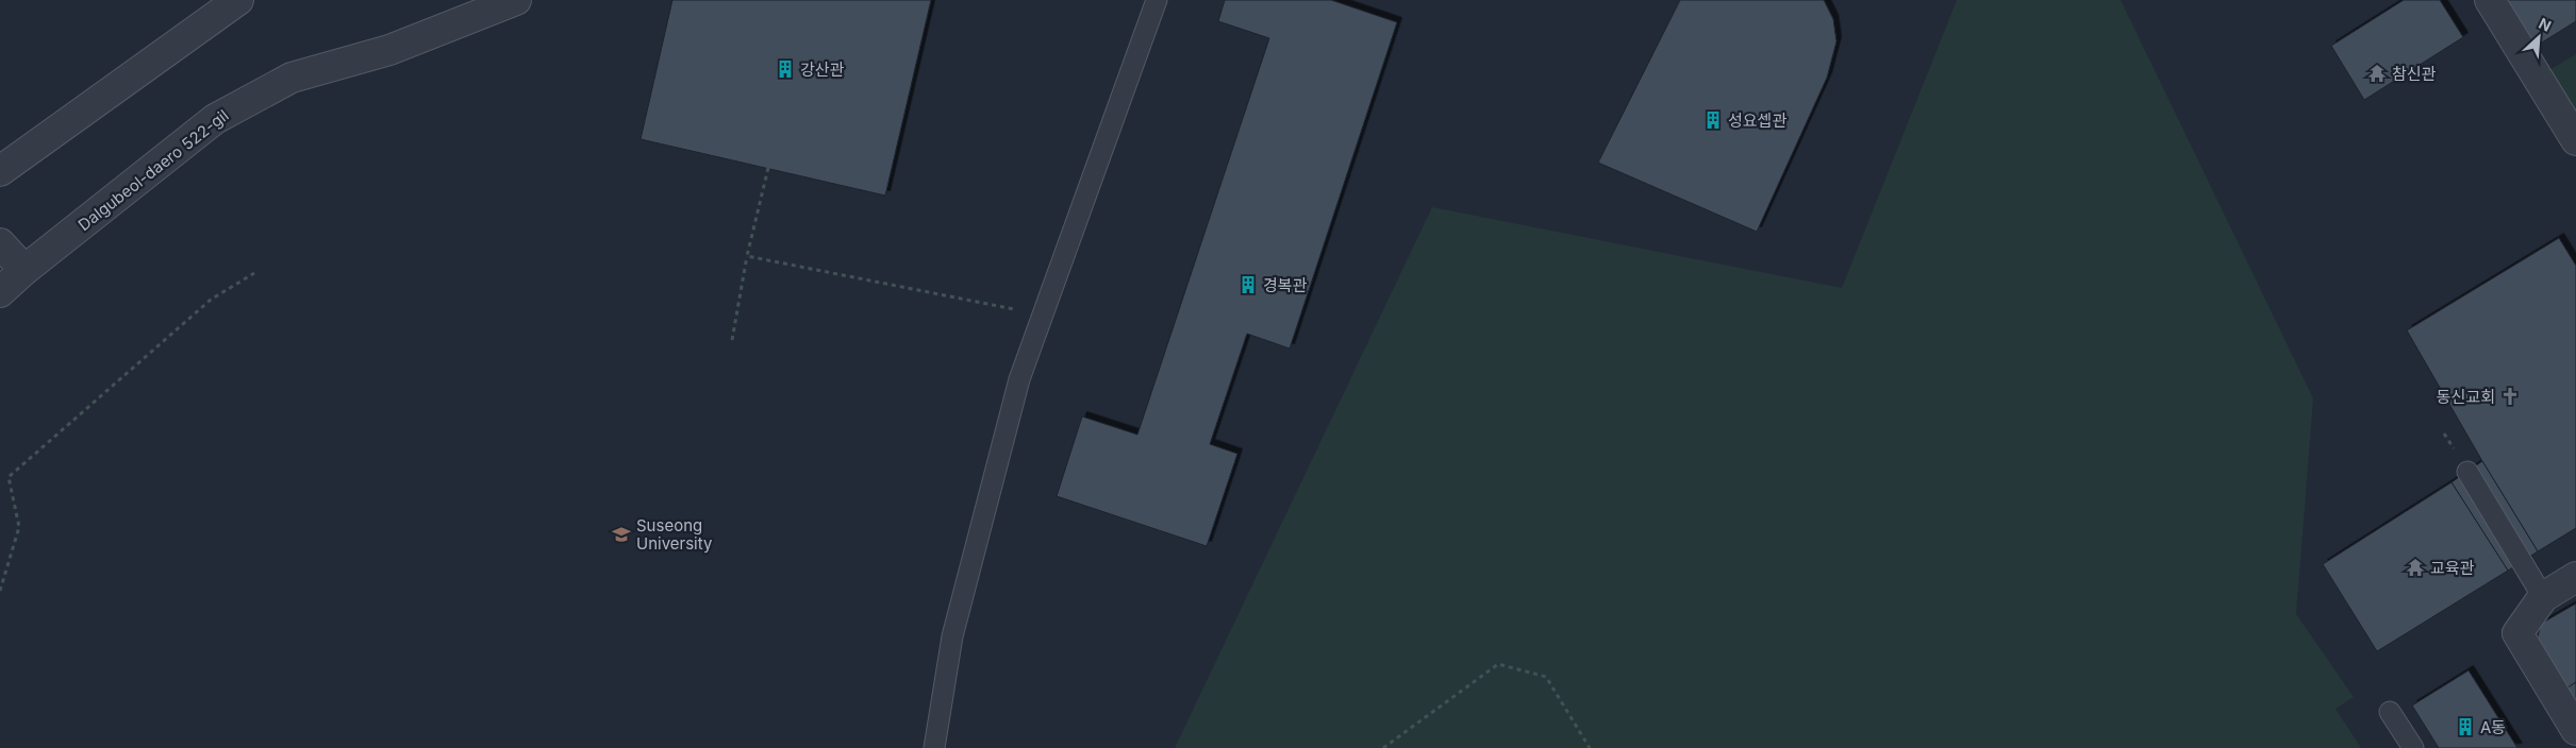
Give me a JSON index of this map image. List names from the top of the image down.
{
  "streets": {
    "street": ["Dalgubeol-daero 522-gil"]
  },
  "places": {
    "building": [
      "강산관",
      "성요셉관",
      "경복관",
      "A동"
    ],
    "temple": ["참신관", "교육관"],
    "church": ["동신교회"],
    "school or university": ["Suseong University"]
  },
  "north": "top right"
}
